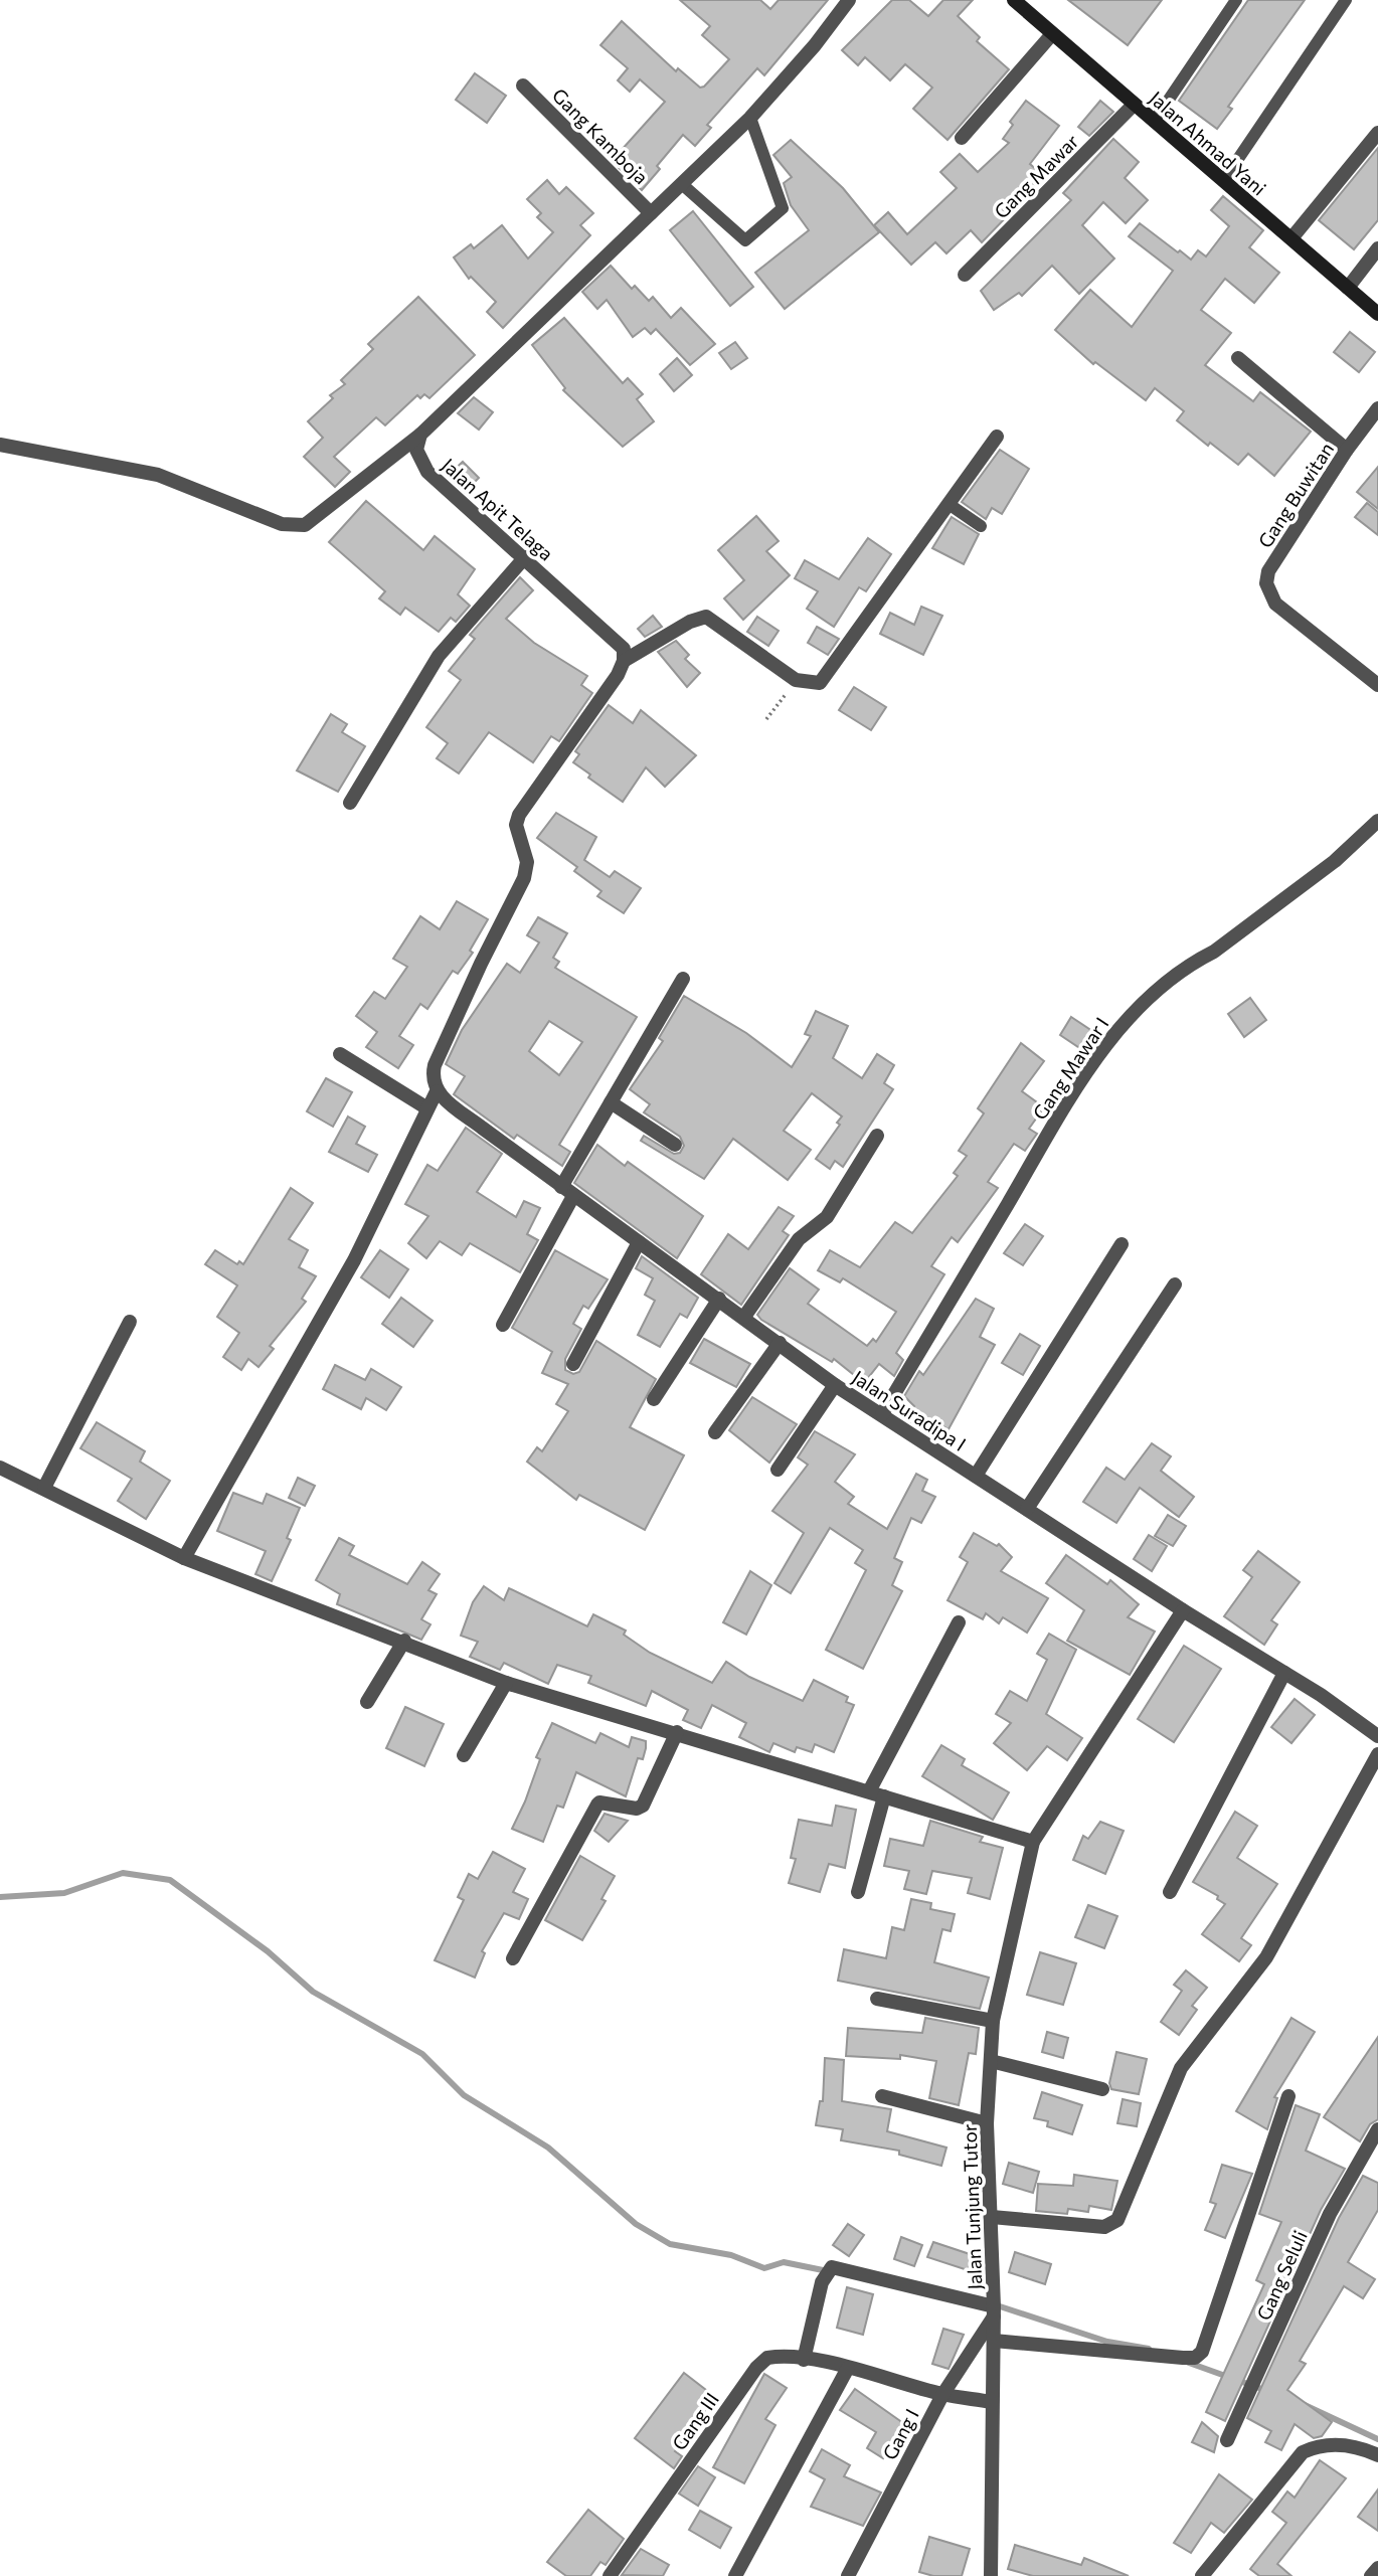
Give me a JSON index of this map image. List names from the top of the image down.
{
  "streets": {
    "main road": ["Jalan Ahmad Yani"],
    "street": [
      "Gang Kamboja",
      "Gang Mawar",
      "Gang Buwitan",
      "Jalan Apit Telaga",
      "Gang Mawar I",
      "Jalan Suradipa I",
      "Jalan Tunjung Tutor",
      "Gang Seluli",
      "Gang III",
      "Gang I"
    ]
  },
  "crossings": [
    ["Jalan Ahmad Yani", "Gang Mawar"],
    ["Gang Mawar I", "Jalan Suradipa I"],
    ["Jalan Tunjung Tutor", "Gang III"],
    ["Jalan Tunjung Tutor", "Gang I"],
    ["Gang III", "Gang I"]
  ]
}
